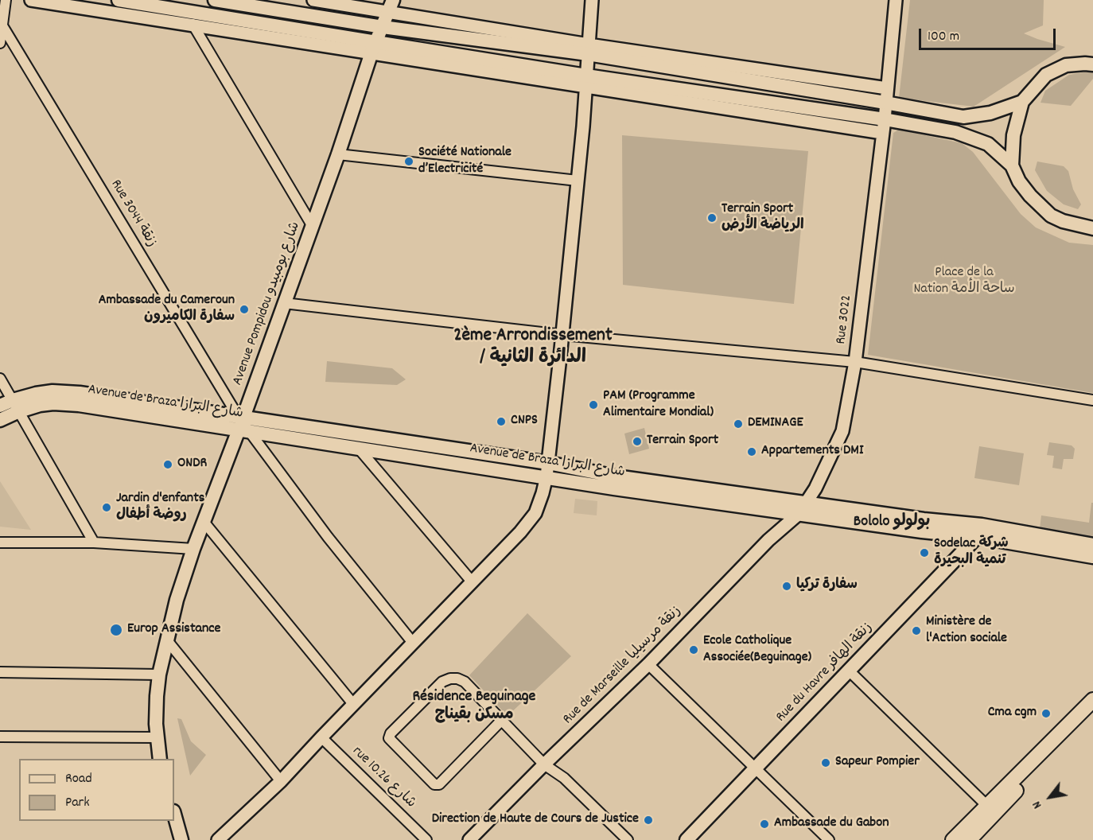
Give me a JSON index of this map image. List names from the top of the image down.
{
  "streets": {
    "main road": ["Avenue Pompidou شارع بومبيدو", "Avenue de Braza شارع البرازا", "Rue du Havre زنقة الهافر"],
    "street": [
      "Rue 3044 زنقة",
      "Rue 3022",
      "Rue de Marseille زنقة مرسيليا",
      "rue 10.26 شارع"
    ]
  },
  "crossings": [
    ["Rue 3044 زنقة", "Avenue Pompidou شارع بومبيدو"],
    ["Rue 3044 زنقة", "Avenue de Braza شارع البرازا"],
    ["Avenue Pompidou شارع بومبيدو", "Avenue de Braza شارع البرازا"],
    ["Rue 3022", "Avenue de Braza شارع البرازا"],
    ["Rue 3022", "Rue de Marseille زنقة مرسيليا"],
    ["Avenue de Braza شارع البرازا", "Rue de Marseille زنقة مرسيليا"],
    ["Avenue de Braza شارع البرازا", "Rue du Havre زنقة الهافر"]
  ],
  "districts": ["2ème Arrondissement / الدائرة الثانية", "Bololo بولولو", "Résidence Beguinage مسكن بقيناج"],
  "parks": ["Place de la Nation ساحة الأمة"],
  "places": [
    "Société Nationale d’Electricité",
    "Terrain Sport الرياضة الأرض",
    "Ambassade du Cameroun سفارة الكاميرون",
    "PAM (Programme Alimentaire Mondial)",
    "CNPS",
    "DEMINAGE",
    "Terrain Sport",
    "Appartements DMI",
    "ONDR",
    "Jardin d'enfants روضة أطفال",
    "Sodelac شركة تنمية البحيرة",
    "سفارة تركيا",
    "Europ Assistance",
    "Ministère de l'Action sociale",
    "Ecole Catholique Associée(Beguinage)",
    "Cma cgm",
    "Sapeur Pompier",
    "Direction de Haute de Cours de Justice",
    "Ambassade du Gabon"
  ],
  "legend": ["Road", "Park"],
  "scale_bar": "100 m",
  "north": "bottom left"
}
